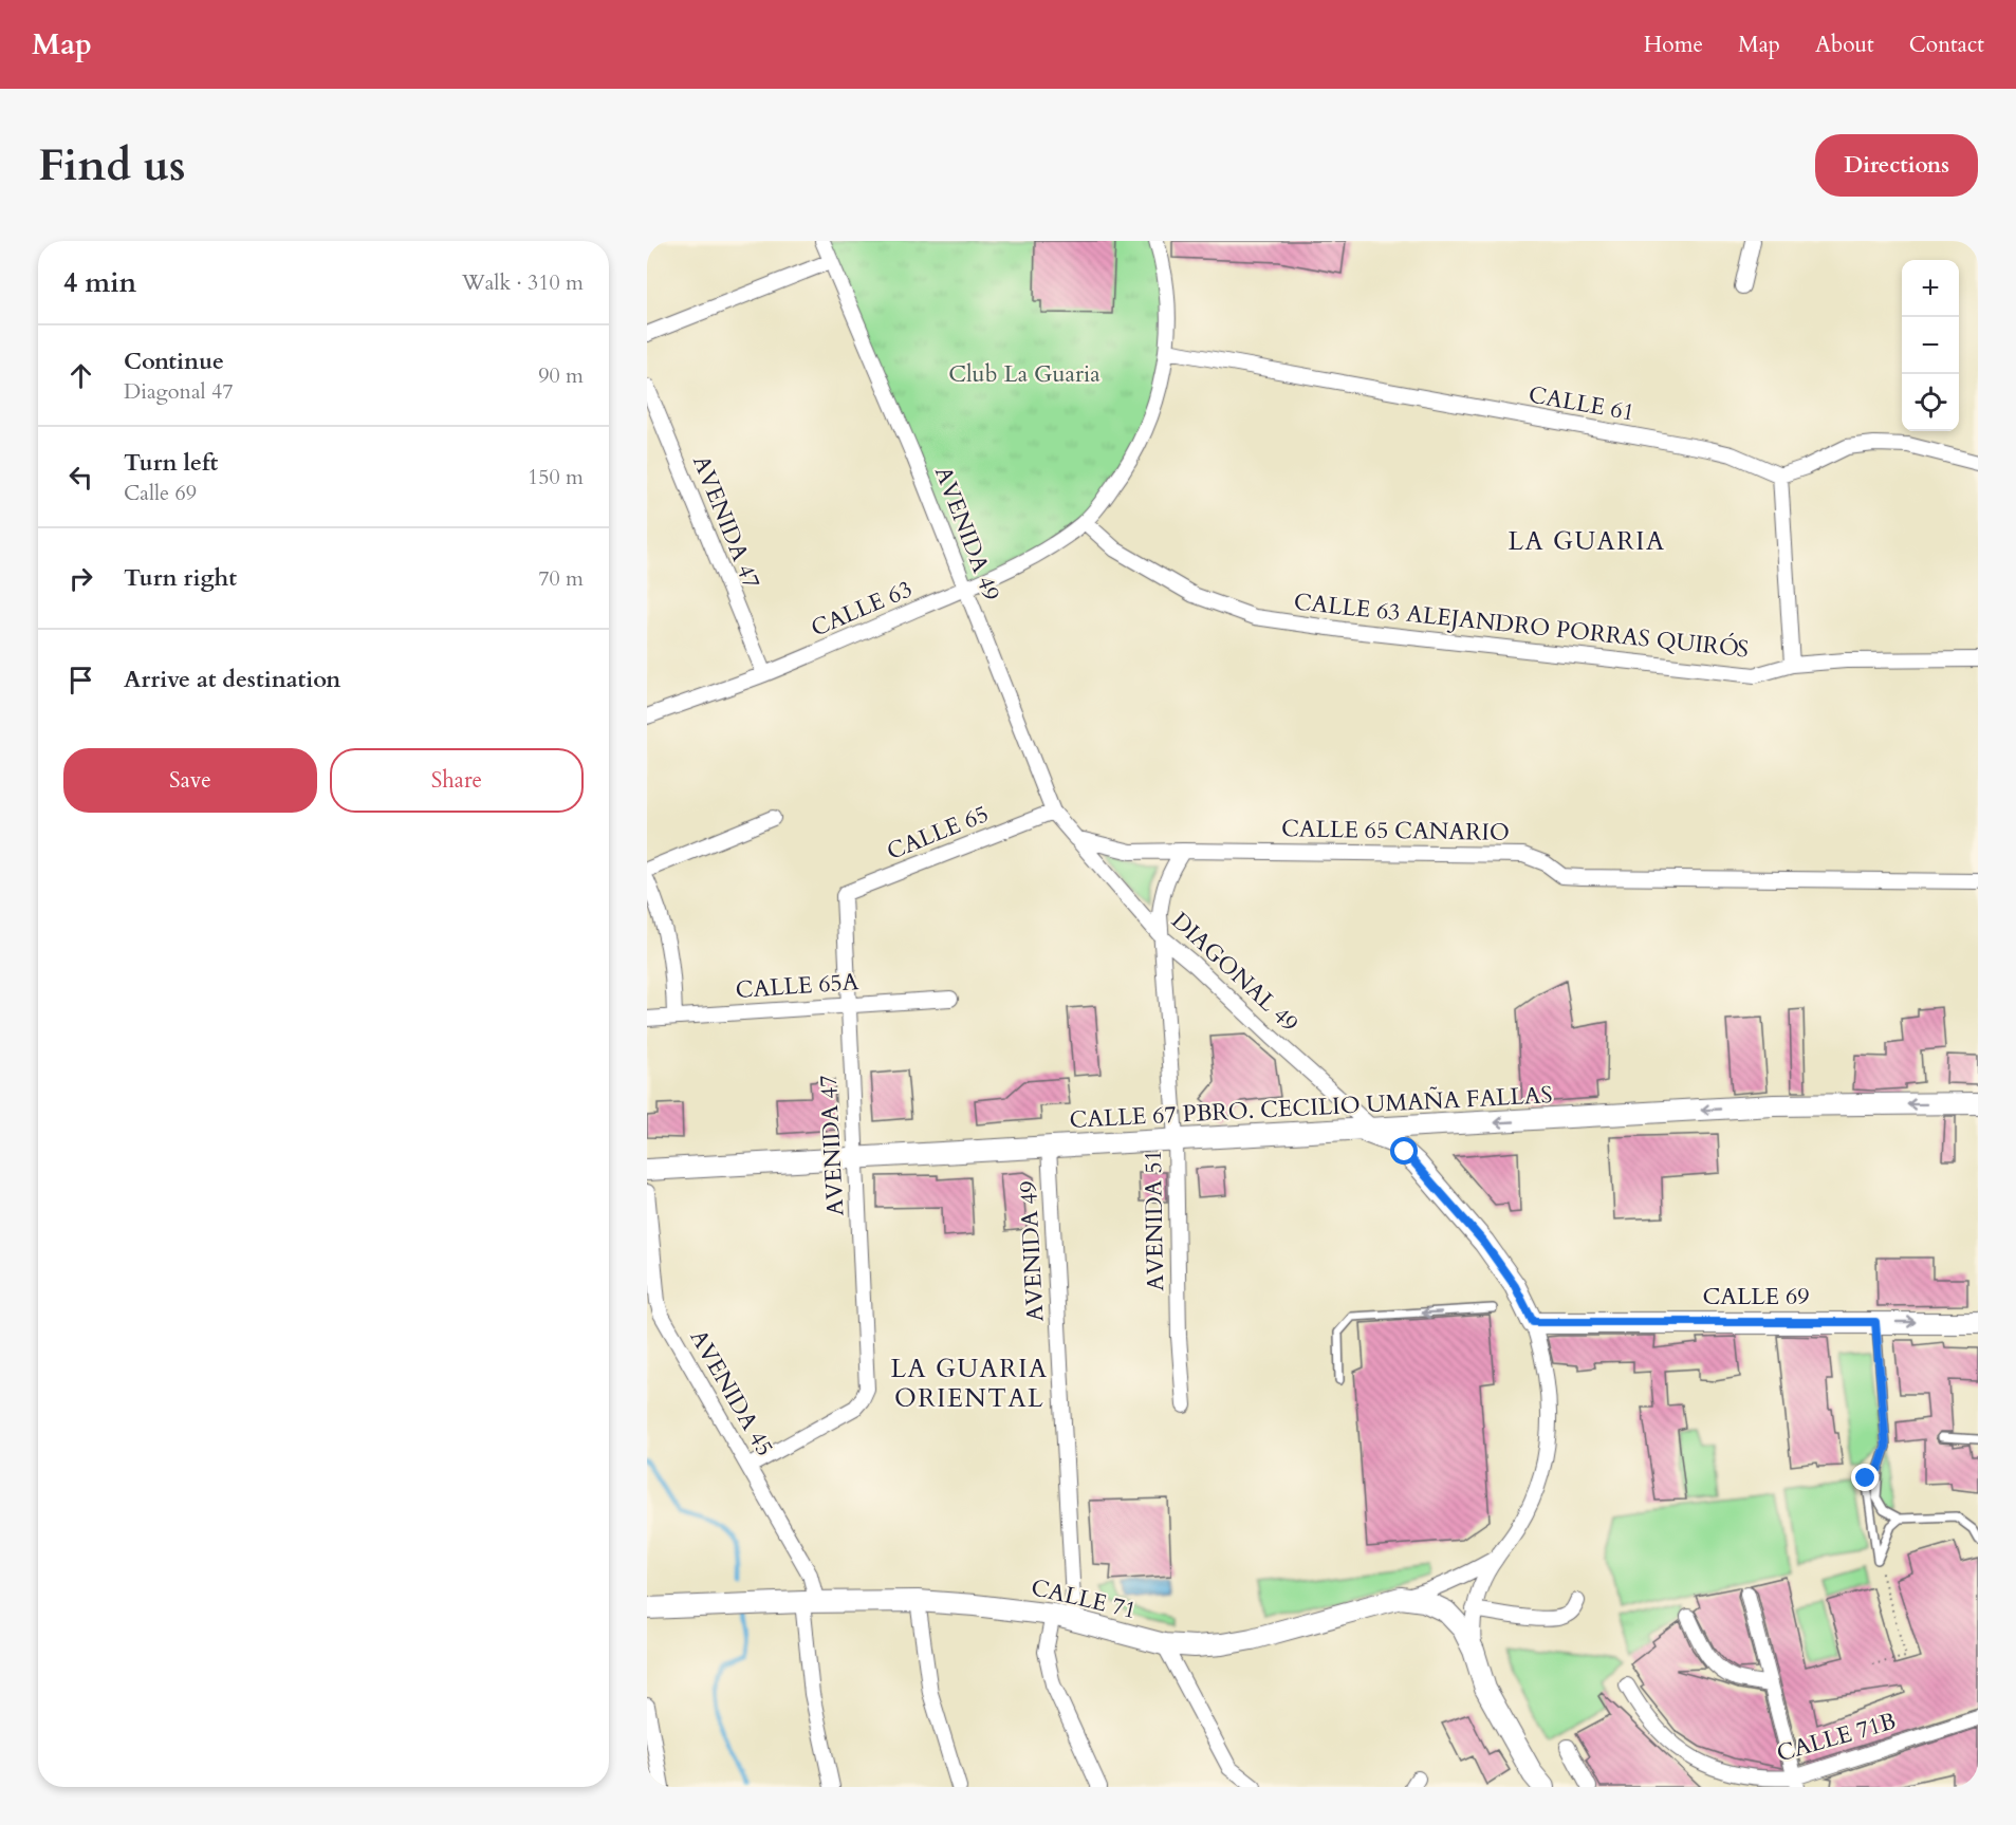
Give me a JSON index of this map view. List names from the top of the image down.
{
  "streets": {
    "main road": ["CALLE 67 PBRO. CECILIO UMAÑA FALLAS", "CALLE 69", "CALLE 71"],
    "street": [
      "CALLE 61",
      "AVENIDA 47",
      "AVENIDA 49",
      "CALLE 63",
      "CALLE 63 ALEJANDRO PORRAS QUIRÓS",
      "CALLE 65 CANARIO",
      "CALLE 65",
      "DIAGONAL 49",
      "CALLE 65A",
      "AVENIDA 51",
      "AVENIDA 45",
      "CALLE 71B"
    ]
  },
  "crossings": [
    ["AVENIDA 47", "CALLE 63"],
    ["AVENIDA 47", "CALLE 65"],
    ["AVENIDA 47", "CALLE 65A"],
    ["AVENIDA 47", "CALLE 67 PBRO. CECILIO UMAÑA FALLAS"],
    ["AVENIDA 47", "AVENIDA 45"],
    ["AVENIDA 49", "CALLE 63"],
    ["AVENIDA 49", "CALLE 65 CANARIO"],
    ["AVENIDA 49", "CALLE 65"],
    ["AVENIDA 49", "DIAGONAL 49"],
    ["AVENIDA 49", "CALLE 67 PBRO. CECILIO UMAÑA FALLAS"],
    ["AVENIDA 49", "CALLE 71"],
    ["CALLE 63", "CALLE 63 ALEJANDRO PORRAS QUIRÓS"],
    ["CALLE 65 CANARIO", "DIAGONAL 49"],
    ["CALLE 65 CANARIO", "AVENIDA 51"],
    ["DIAGONAL 49", "CALLE 67 PBRO. CECILIO UMAÑA FALLAS"],
    ["DIAGONAL 49", "AVENIDA 51"],
    ["CALLE 67 PBRO. CECILIO UMAÑA FALLAS", "AVENIDA 51"],
    ["AVENIDA 45", "CALLE 71"]
  ],
  "one_way": ["CALLE 67 PBRO. CECILIO UMAÑA FALLAS"],
  "districts": ["LA GUARIA", "LA GUARIA ORIENTAL"],
  "parks": ["Club La Guaria"],
  "page": {
    "header": "Map",
    "nav": [
      "Home",
      "Map",
      "About",
      "Contact"
    ],
    "buttons": [
      "Directions",
      ["Save", "Share"]
    ],
    "title": "Find us",
    "heading": ["4 min", "Walk · 310 m"],
    "map_buttons": ["+", "−"],
    "list": [
      ["Continue", "Diagonal 47", "90 m"],
      ["Turn left", "Calle 69", "150 m"],
      ["Turn right", "70 m"],
      "Arrive at destination"
    ]
  }
}
